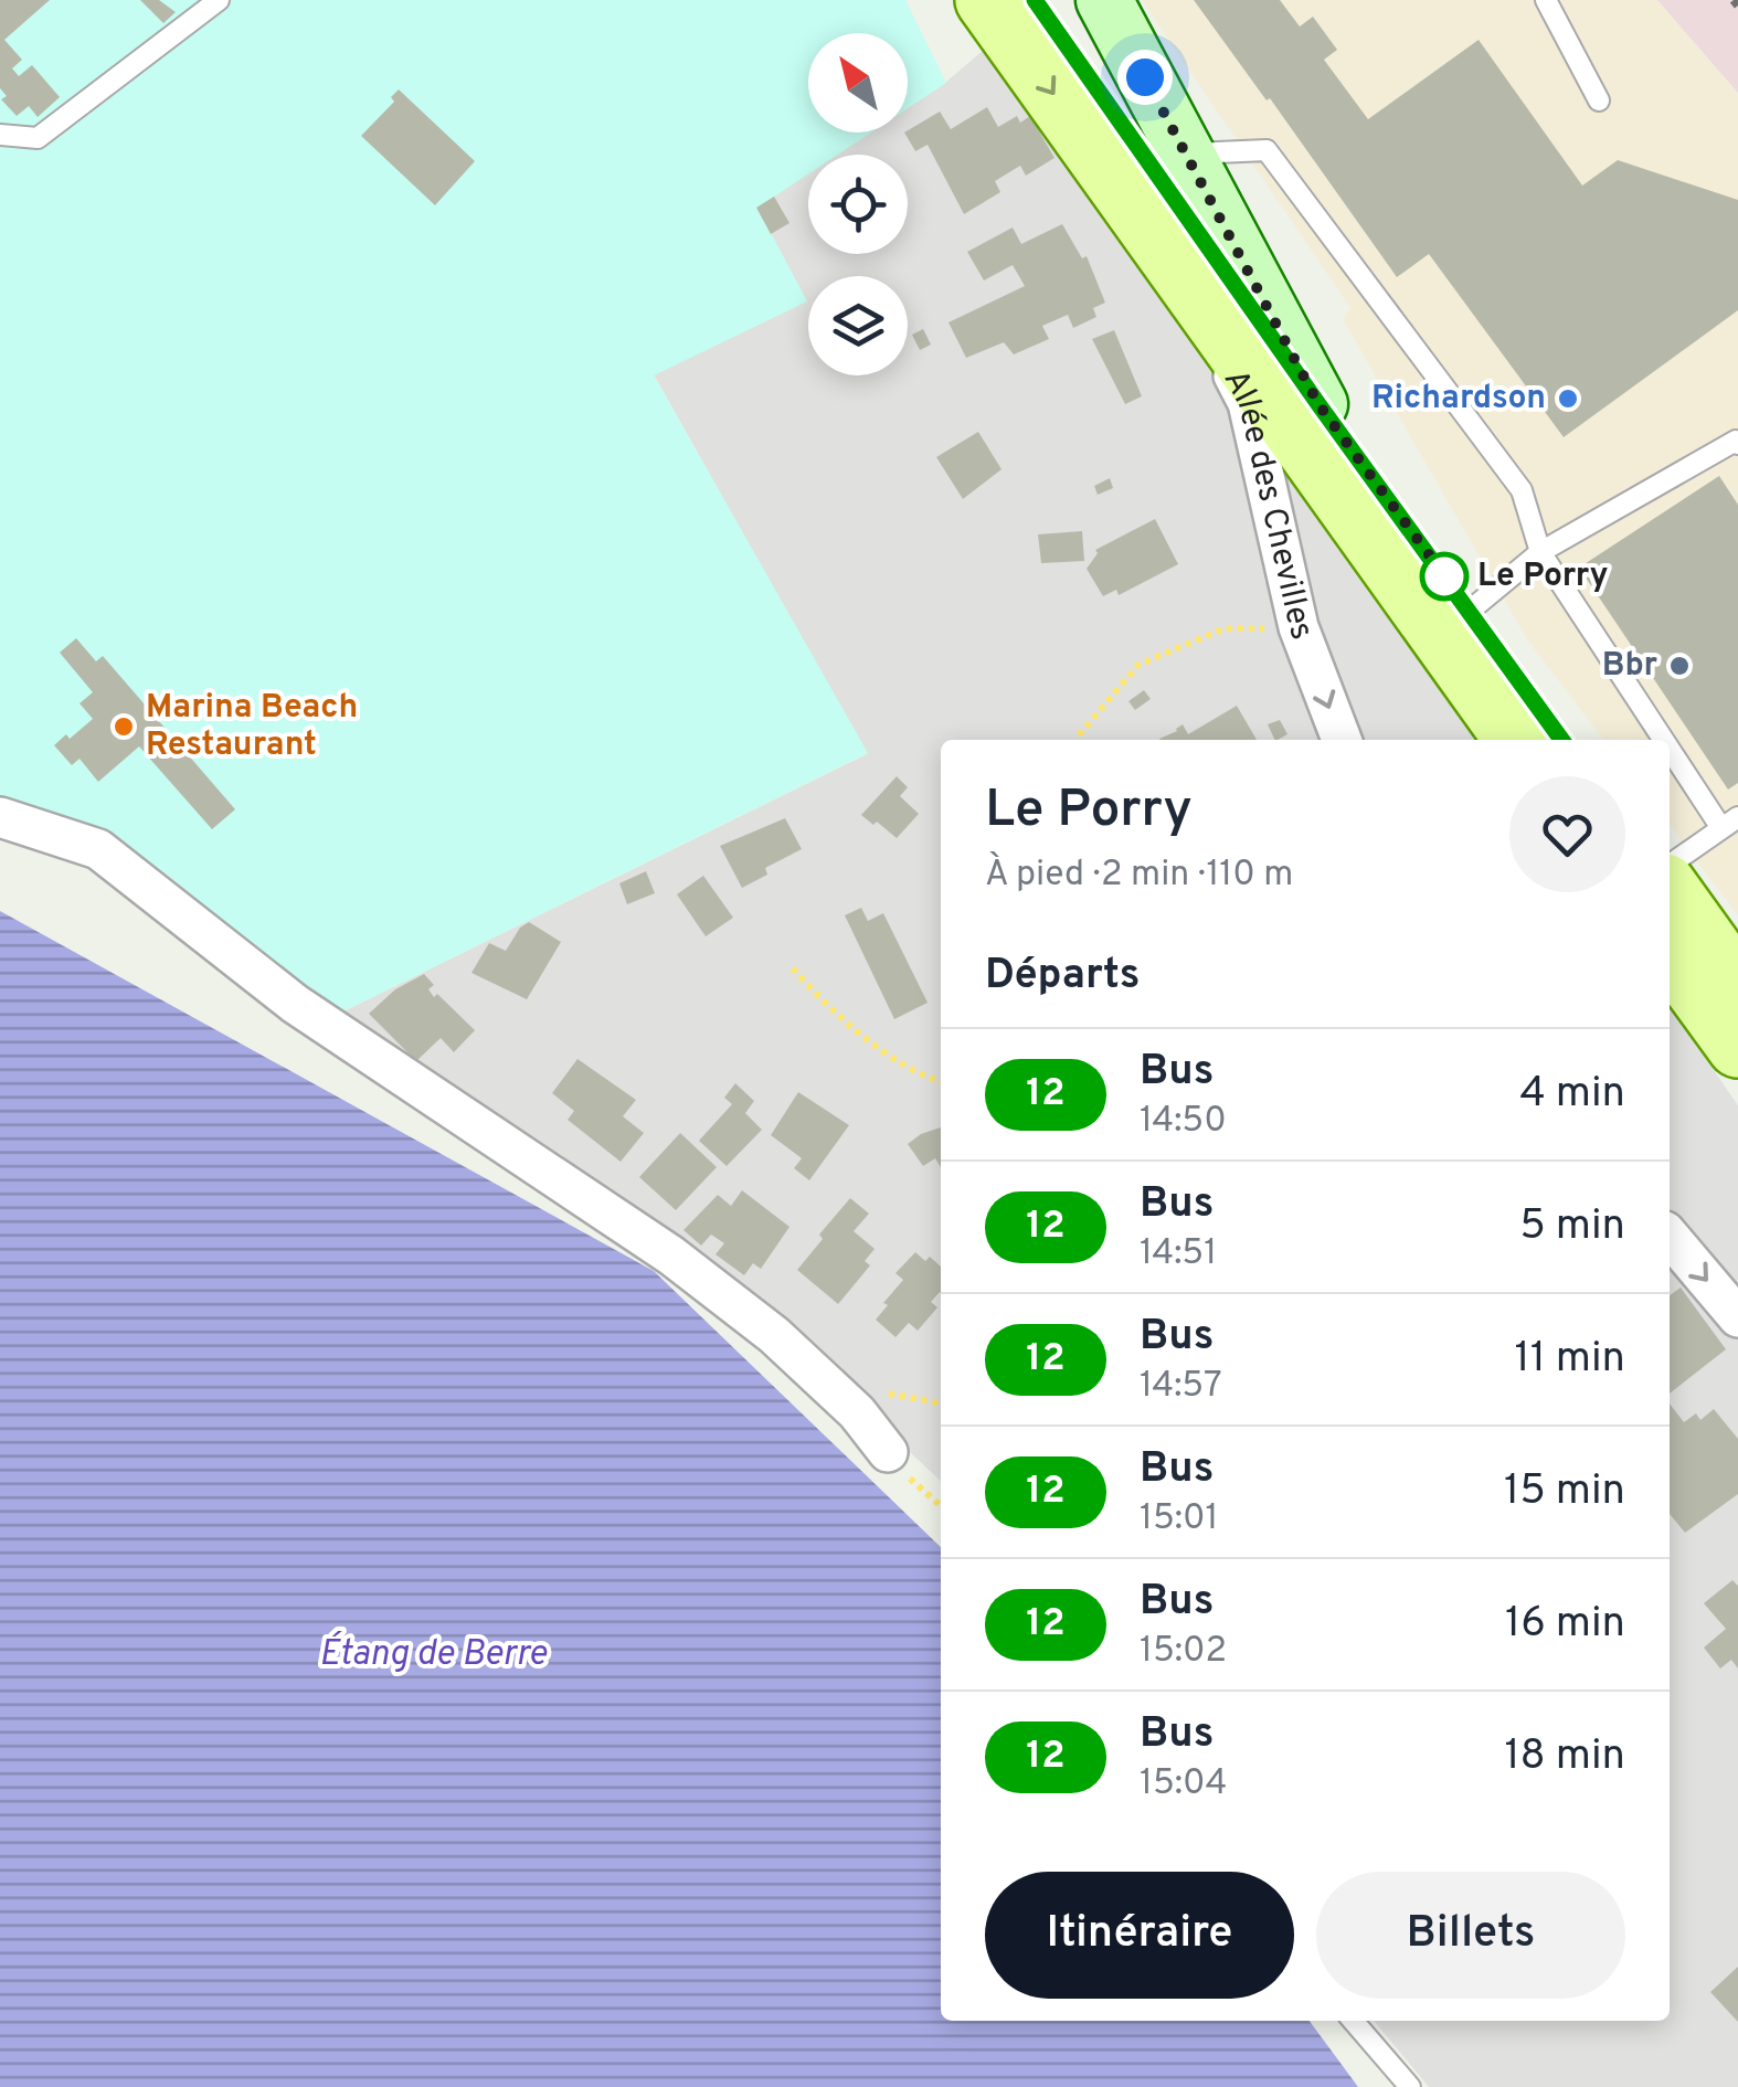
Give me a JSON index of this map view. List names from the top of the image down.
{
  "streets": {
    "street": ["Allée des Chevilles"]
  },
  "water": ["Étang de Berre"],
  "places": [
    "Richardson",
    "Le Porry",
    "Bbr",
    "Marina Beach Restaurant"
  ],
  "lines": ["bus line 12"],
  "north": "top left",
  "page": {
    "heading": [
      ["Le Porry", "À pied · 2 min · 110 m"],
      "Départs"
    ],
    "list": [
      {
        "mark": "12",
        "name": "Bus",
        "note": "14:50",
        "value": "4 min"
      },
      {
        "mark": "12",
        "name": "Bus",
        "note": "14:51",
        "value": "5 min"
      },
      {
        "mark": "12",
        "name": "Bus",
        "note": "14:57",
        "value": "11 min"
      },
      {
        "mark": "12",
        "name": "Bus",
        "note": "15:01",
        "value": "15 min"
      },
      {
        "mark": "12",
        "name": "Bus",
        "note": "15:02",
        "value": "16 min"
      },
      {
        "mark": "12",
        "name": "Bus",
        "note": "15:04",
        "value": "18 min"
      }
    ],
    "buttons": ["Itinéraire", "Billets"]
  }
}
